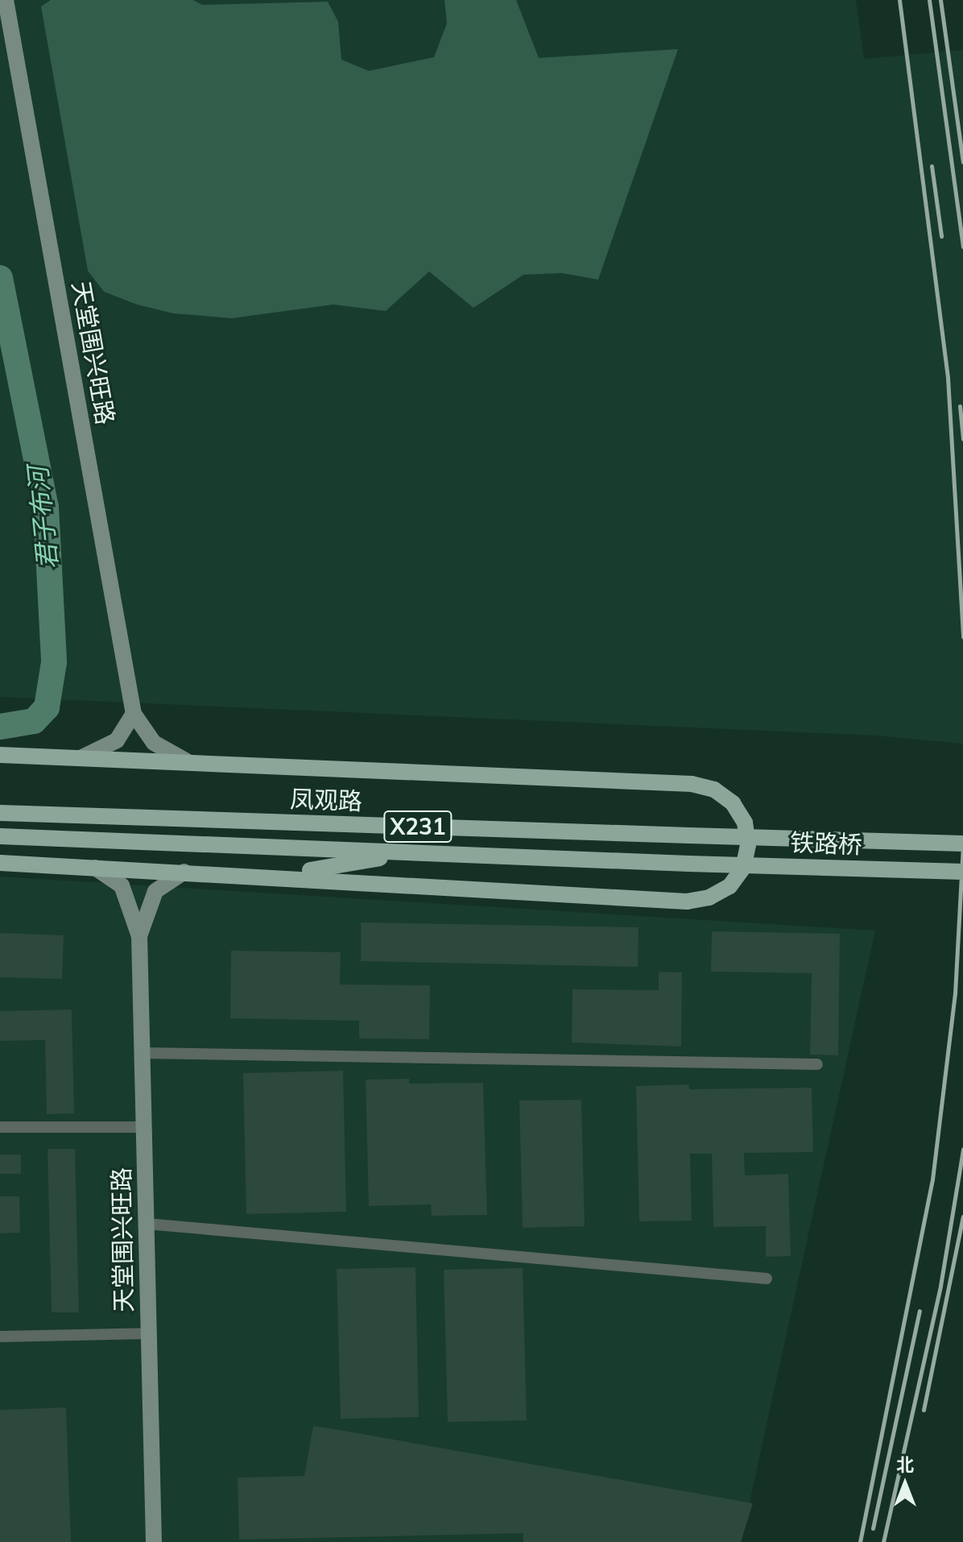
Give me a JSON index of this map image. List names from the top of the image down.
{
  "streets": {
    "main road": ["凤观路", "X231", "铁路桥"],
    "street": ["天堂围兴旺路"]
  },
  "crossings": [
    ["凤观路", "铁路桥"]
  ],
  "water": ["君子布河"],
  "north": "top"
}
